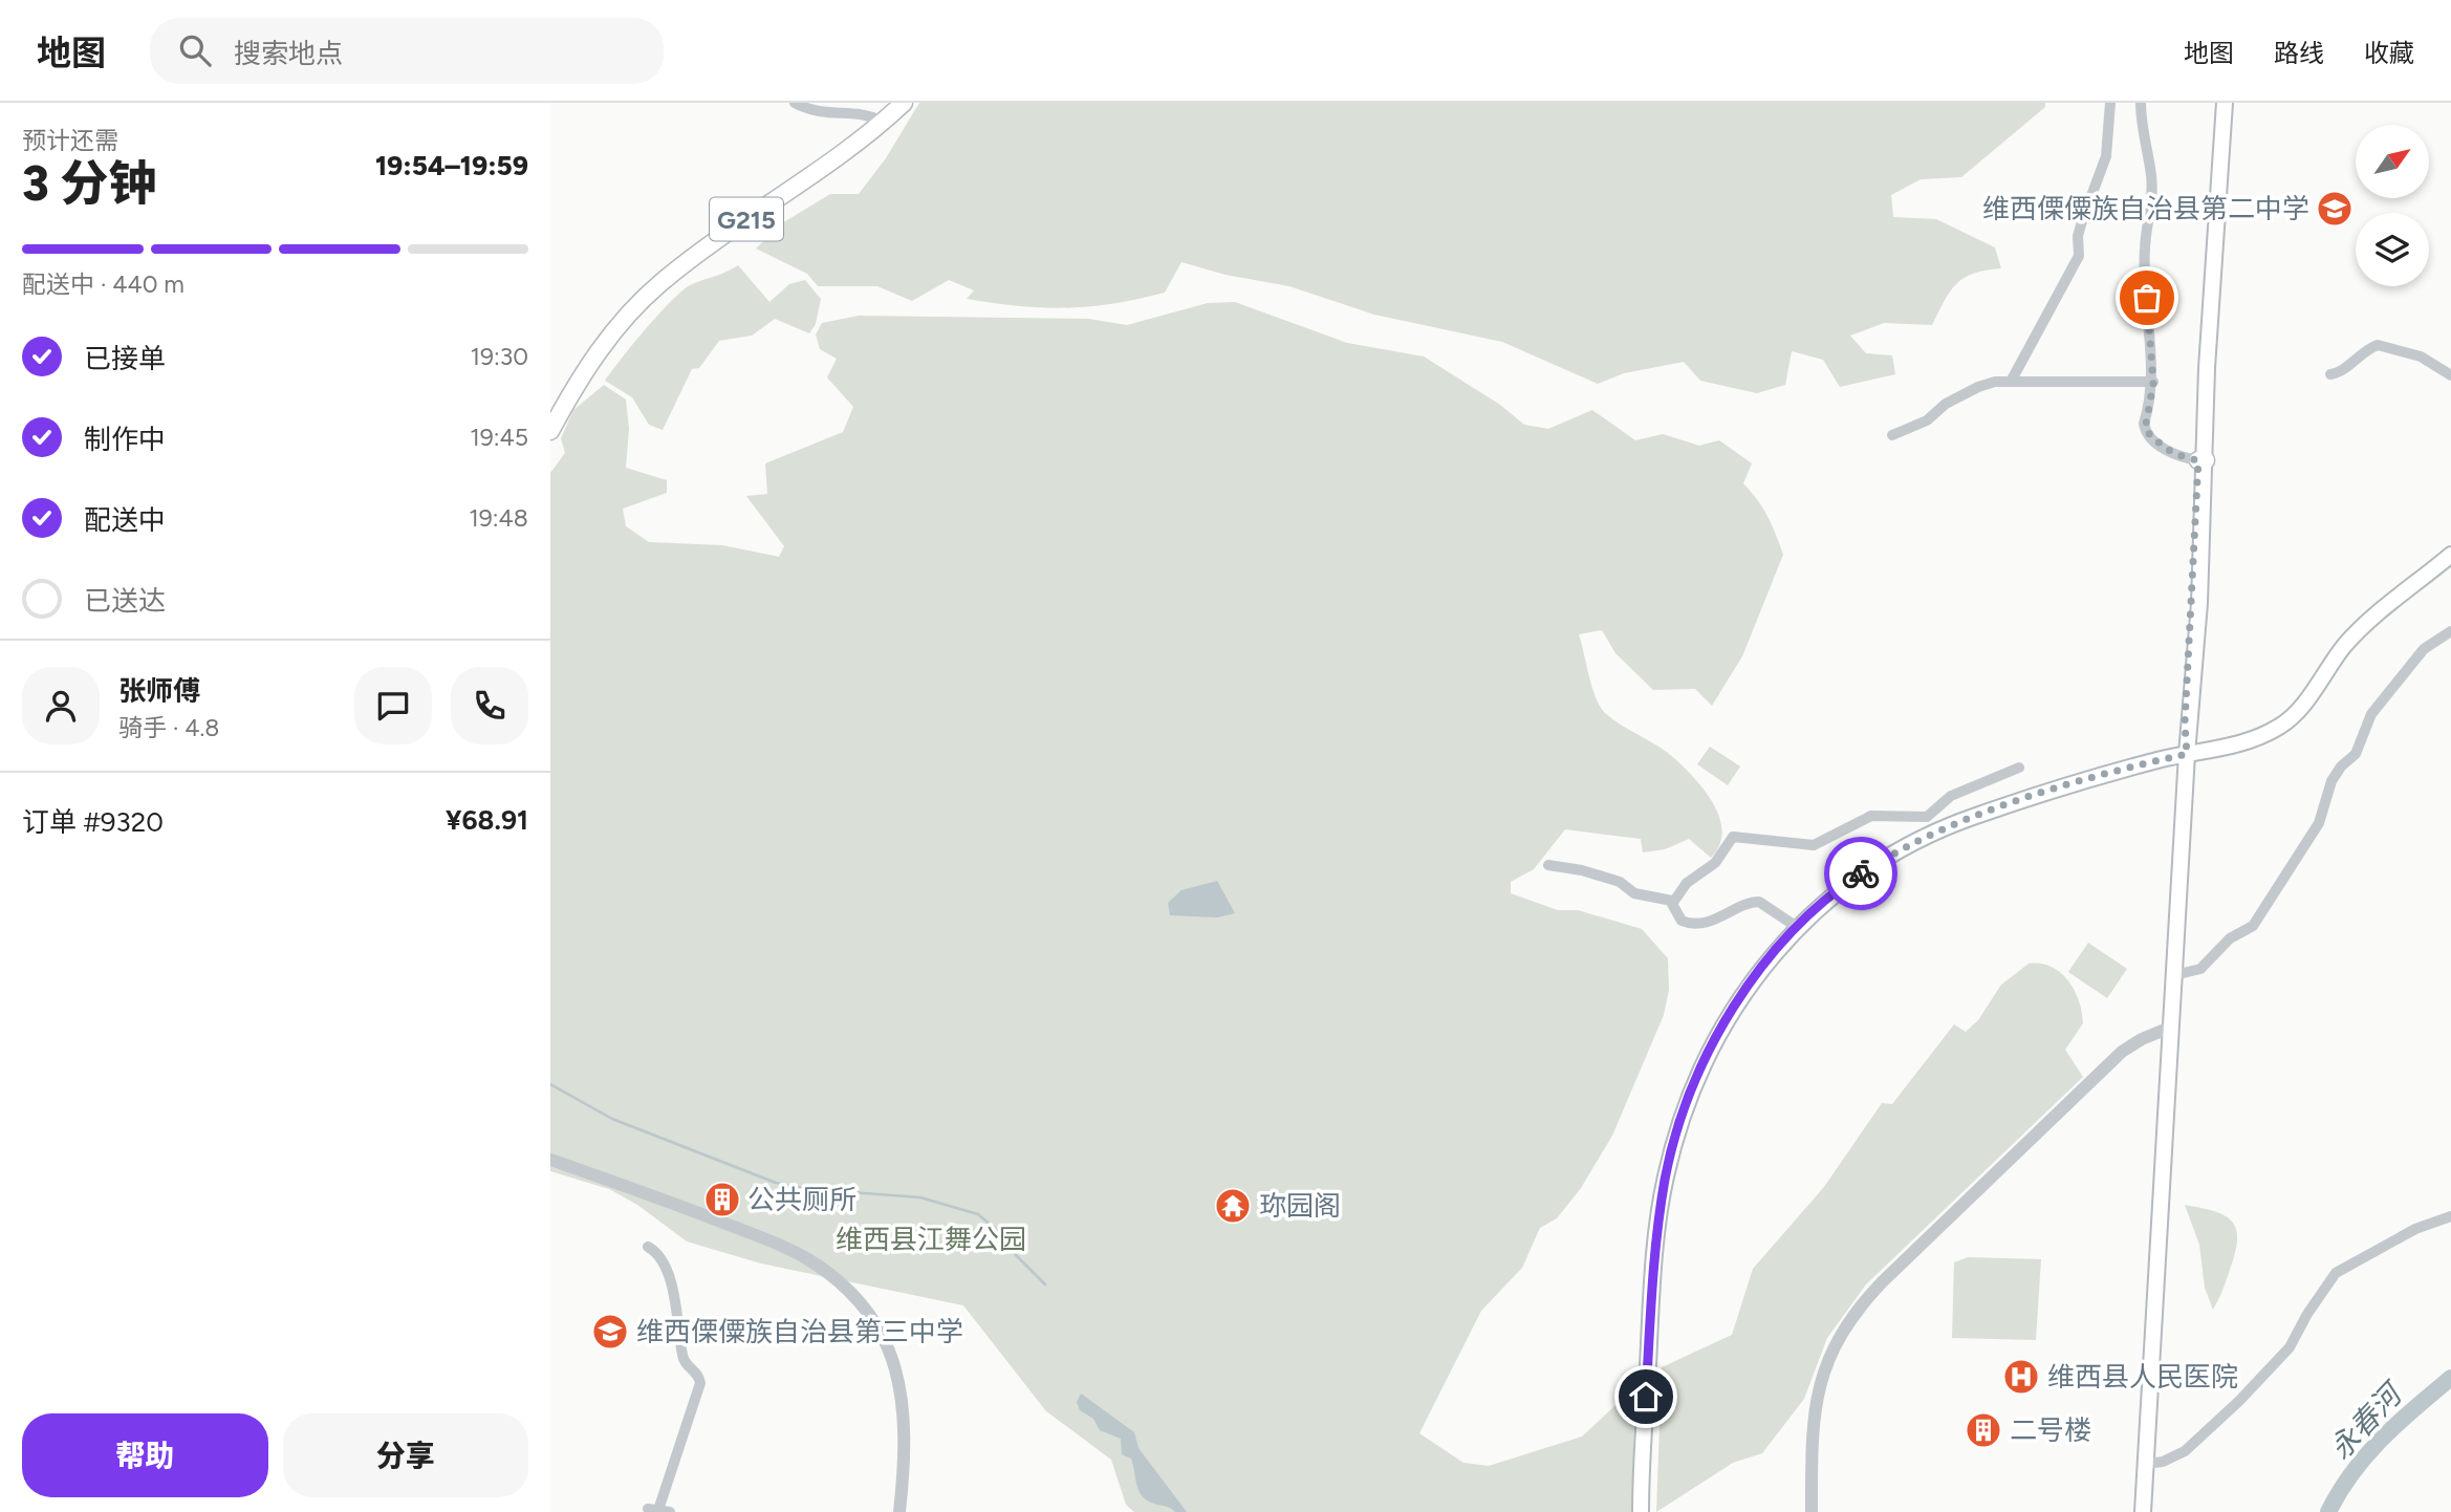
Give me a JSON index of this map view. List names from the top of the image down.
{
  "streets": {
    "highway": ["G215"]
  },
  "water": ["永春河"],
  "parks": ["维西县江舞公园"],
  "places": {
    "school or university": ["维西傈僳族自治县第二中学", "维西傈僳族自治县第三中学"],
    "building": ["公共厕所", "二号楼"],
    "temple": ["珎园阁"],
    "hospital": ["维西县人民医院"]
  },
  "north": "top right",
  "page": {
    "header": "地图",
    "search": "搜索地点",
    "nav": ["地图", "路线", "收藏"],
    "heading": ["3 分钟", "预计还需", "19:54–19:59"],
    "panel": [
      "张师傅",
      "骑手 · 4.8",
      "订单 #9320",
      "¥68.91"
    ],
    "bar": "配送中 · 440 m",
    "list": [
      ["已接单", "19:30"],
      ["制作中", "19:45"],
      ["配送中", "19:48"],
      "已送达"
    ],
    "buttons": ["帮助", "分享"]
  }
}
